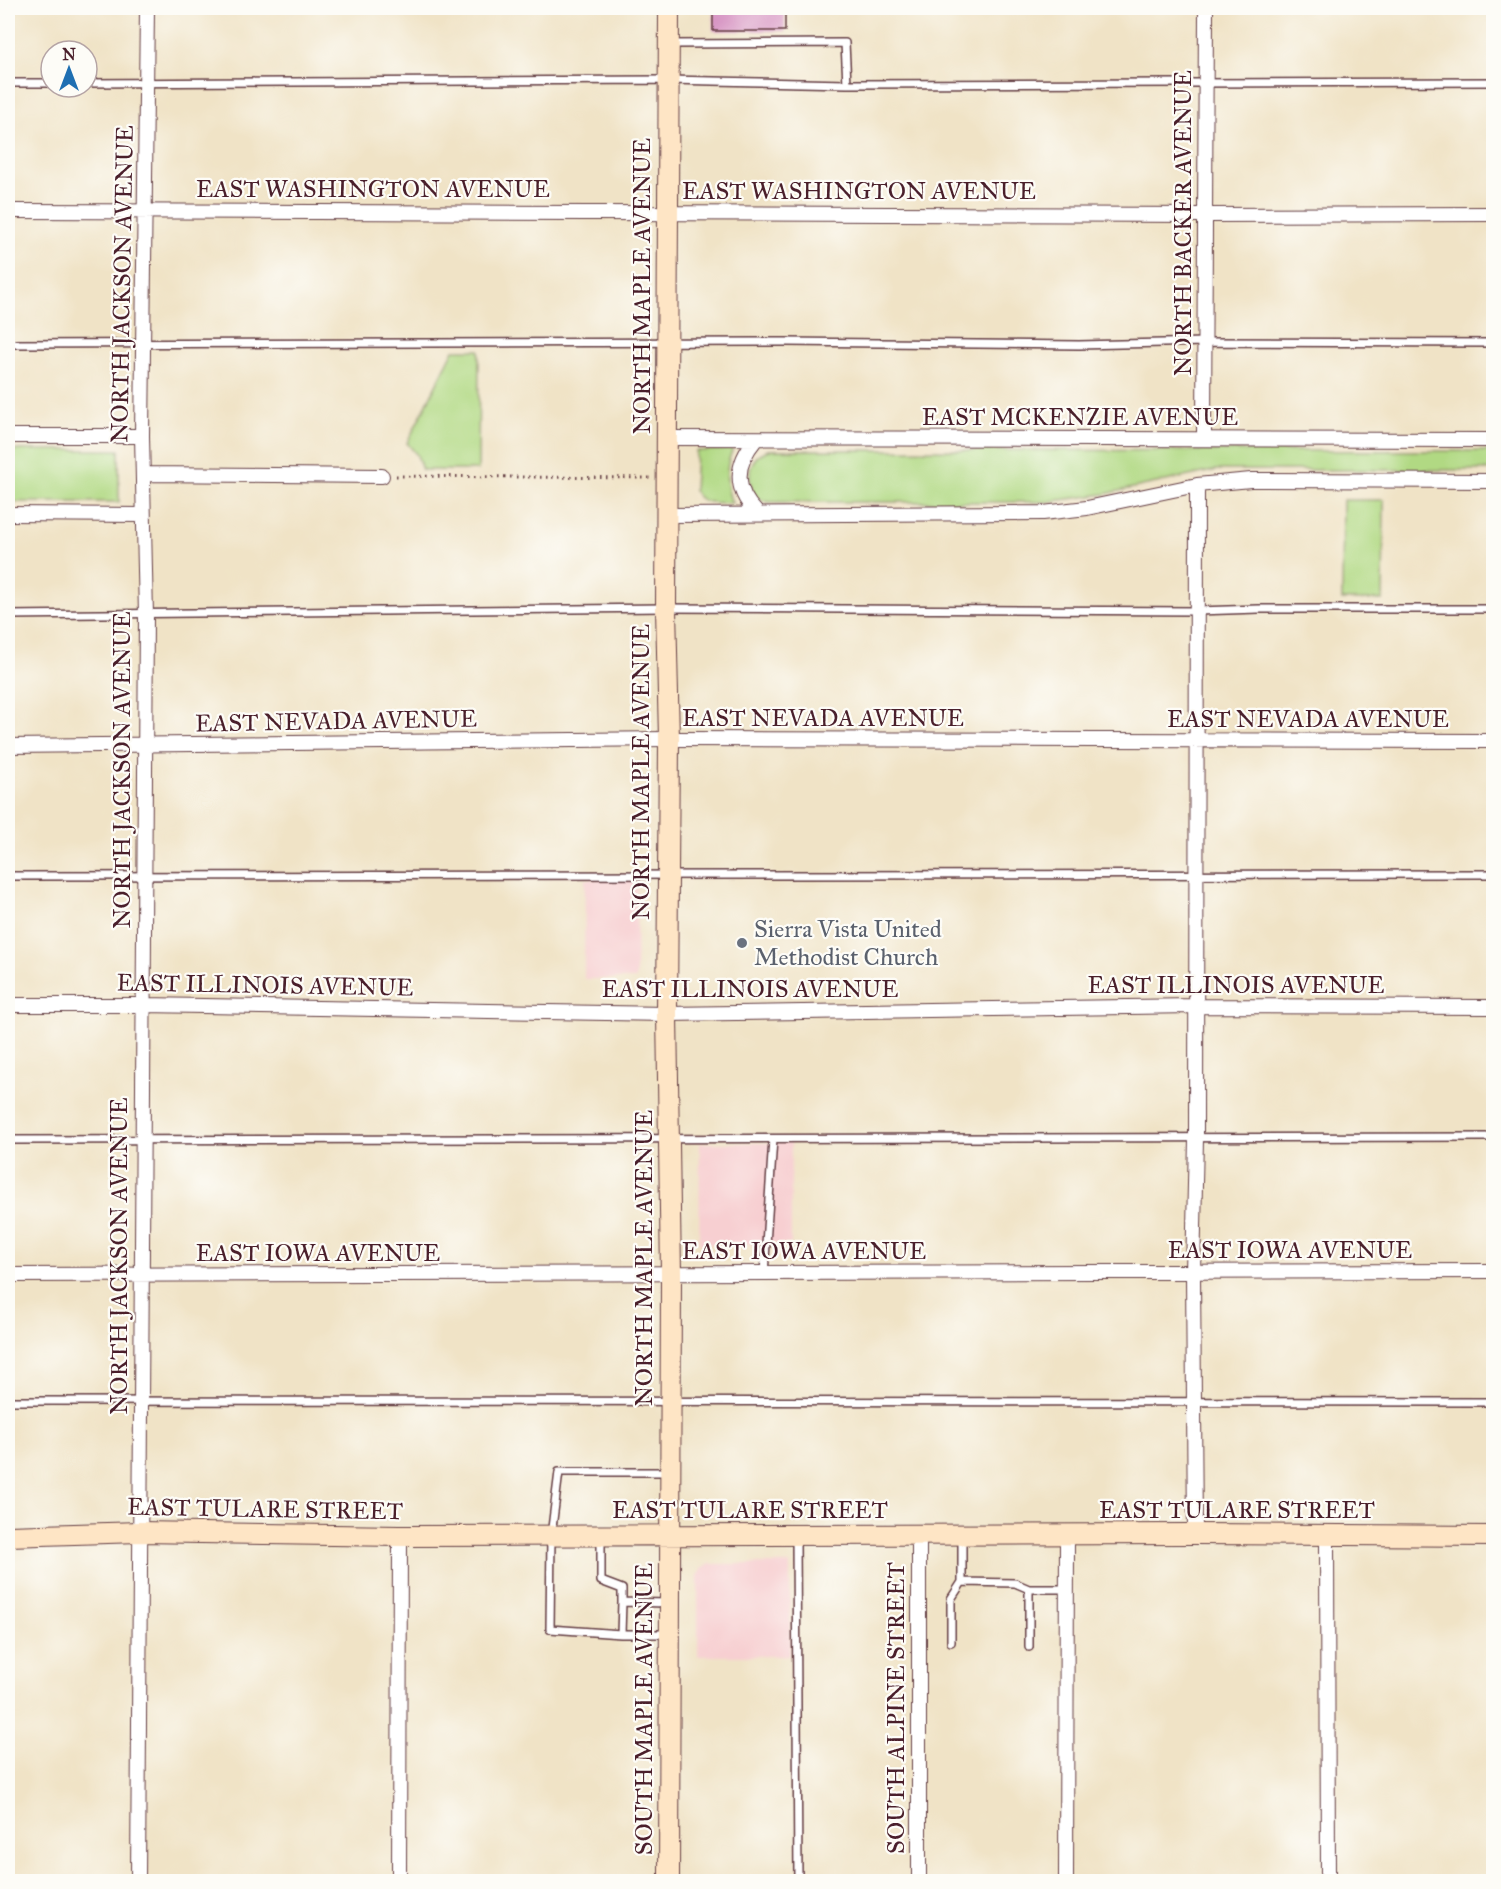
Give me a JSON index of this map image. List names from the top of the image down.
{
  "streets": {
    "main road": ["NORTH MAPLE AVENUE", "EAST TULARE STREET", "SOUTH MAPLE AVENUE"],
    "street": [
      "EAST WASHINGTON AVENUE",
      "NORTH BACKER AVENUE",
      "NORTH JACKSON AVENUE",
      "EAST MCKENZIE AVENUE",
      "EAST NEVADA AVENUE",
      "EAST ILLINOIS AVENUE",
      "EAST IOWA AVENUE",
      "SOUTH ALPINE STREET"
    ]
  },
  "crossings": [
    ["EAST WASHINGTON AVENUE", "NORTH BACKER AVENUE"],
    ["EAST WASHINGTON AVENUE", "NORTH JACKSON AVENUE"],
    ["EAST WASHINGTON AVENUE", "NORTH MAPLE AVENUE"],
    ["NORTH BACKER AVENUE", "EAST MCKENZIE AVENUE"],
    ["NORTH JACKSON AVENUE", "EAST NEVADA AVENUE"],
    ["NORTH JACKSON AVENUE", "EAST ILLINOIS AVENUE"],
    ["NORTH JACKSON AVENUE", "EAST IOWA AVENUE"],
    ["NORTH JACKSON AVENUE", "EAST TULARE STREET"],
    ["NORTH MAPLE AVENUE", "EAST MCKENZIE AVENUE"],
    ["NORTH MAPLE AVENUE", "EAST NEVADA AVENUE"],
    ["NORTH MAPLE AVENUE", "EAST ILLINOIS AVENUE"],
    ["NORTH MAPLE AVENUE", "EAST IOWA AVENUE"],
    ["NORTH MAPLE AVENUE", "EAST TULARE STREET"],
    ["NORTH MAPLE AVENUE", "SOUTH MAPLE AVENUE"],
    ["EAST TULARE STREET", "SOUTH ALPINE STREET"],
    ["EAST TULARE STREET", "SOUTH MAPLE AVENUE"]
  ],
  "places": ["Sierra Vista United Methodist Church"],
  "north": "top"
}
